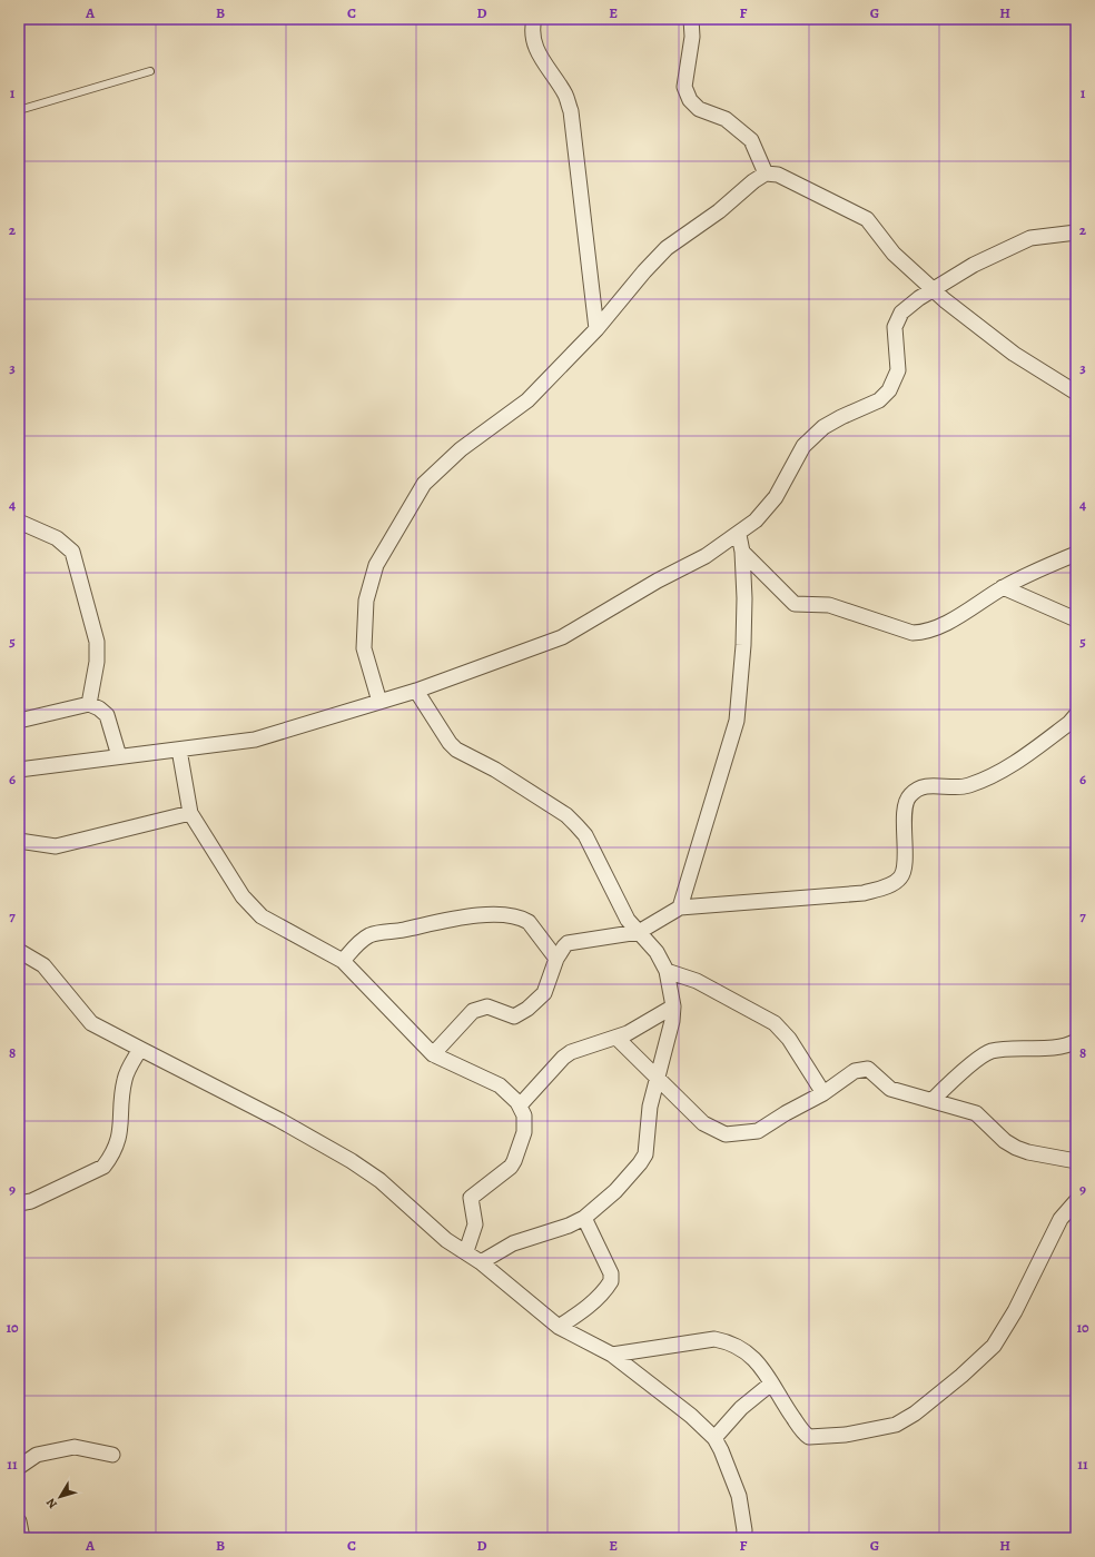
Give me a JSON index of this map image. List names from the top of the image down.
{
  "north": "bottom left",
  "grid": {
    "columns": [
      "A",
      "B",
      "C",
      "D",
      "E",
      "F",
      "G",
      "H"
    ],
    "rows": [
      "1",
      "2",
      "3",
      "4",
      "5",
      "6",
      "7",
      "8",
      "9",
      "10",
      "11"
    ]
  }
}
